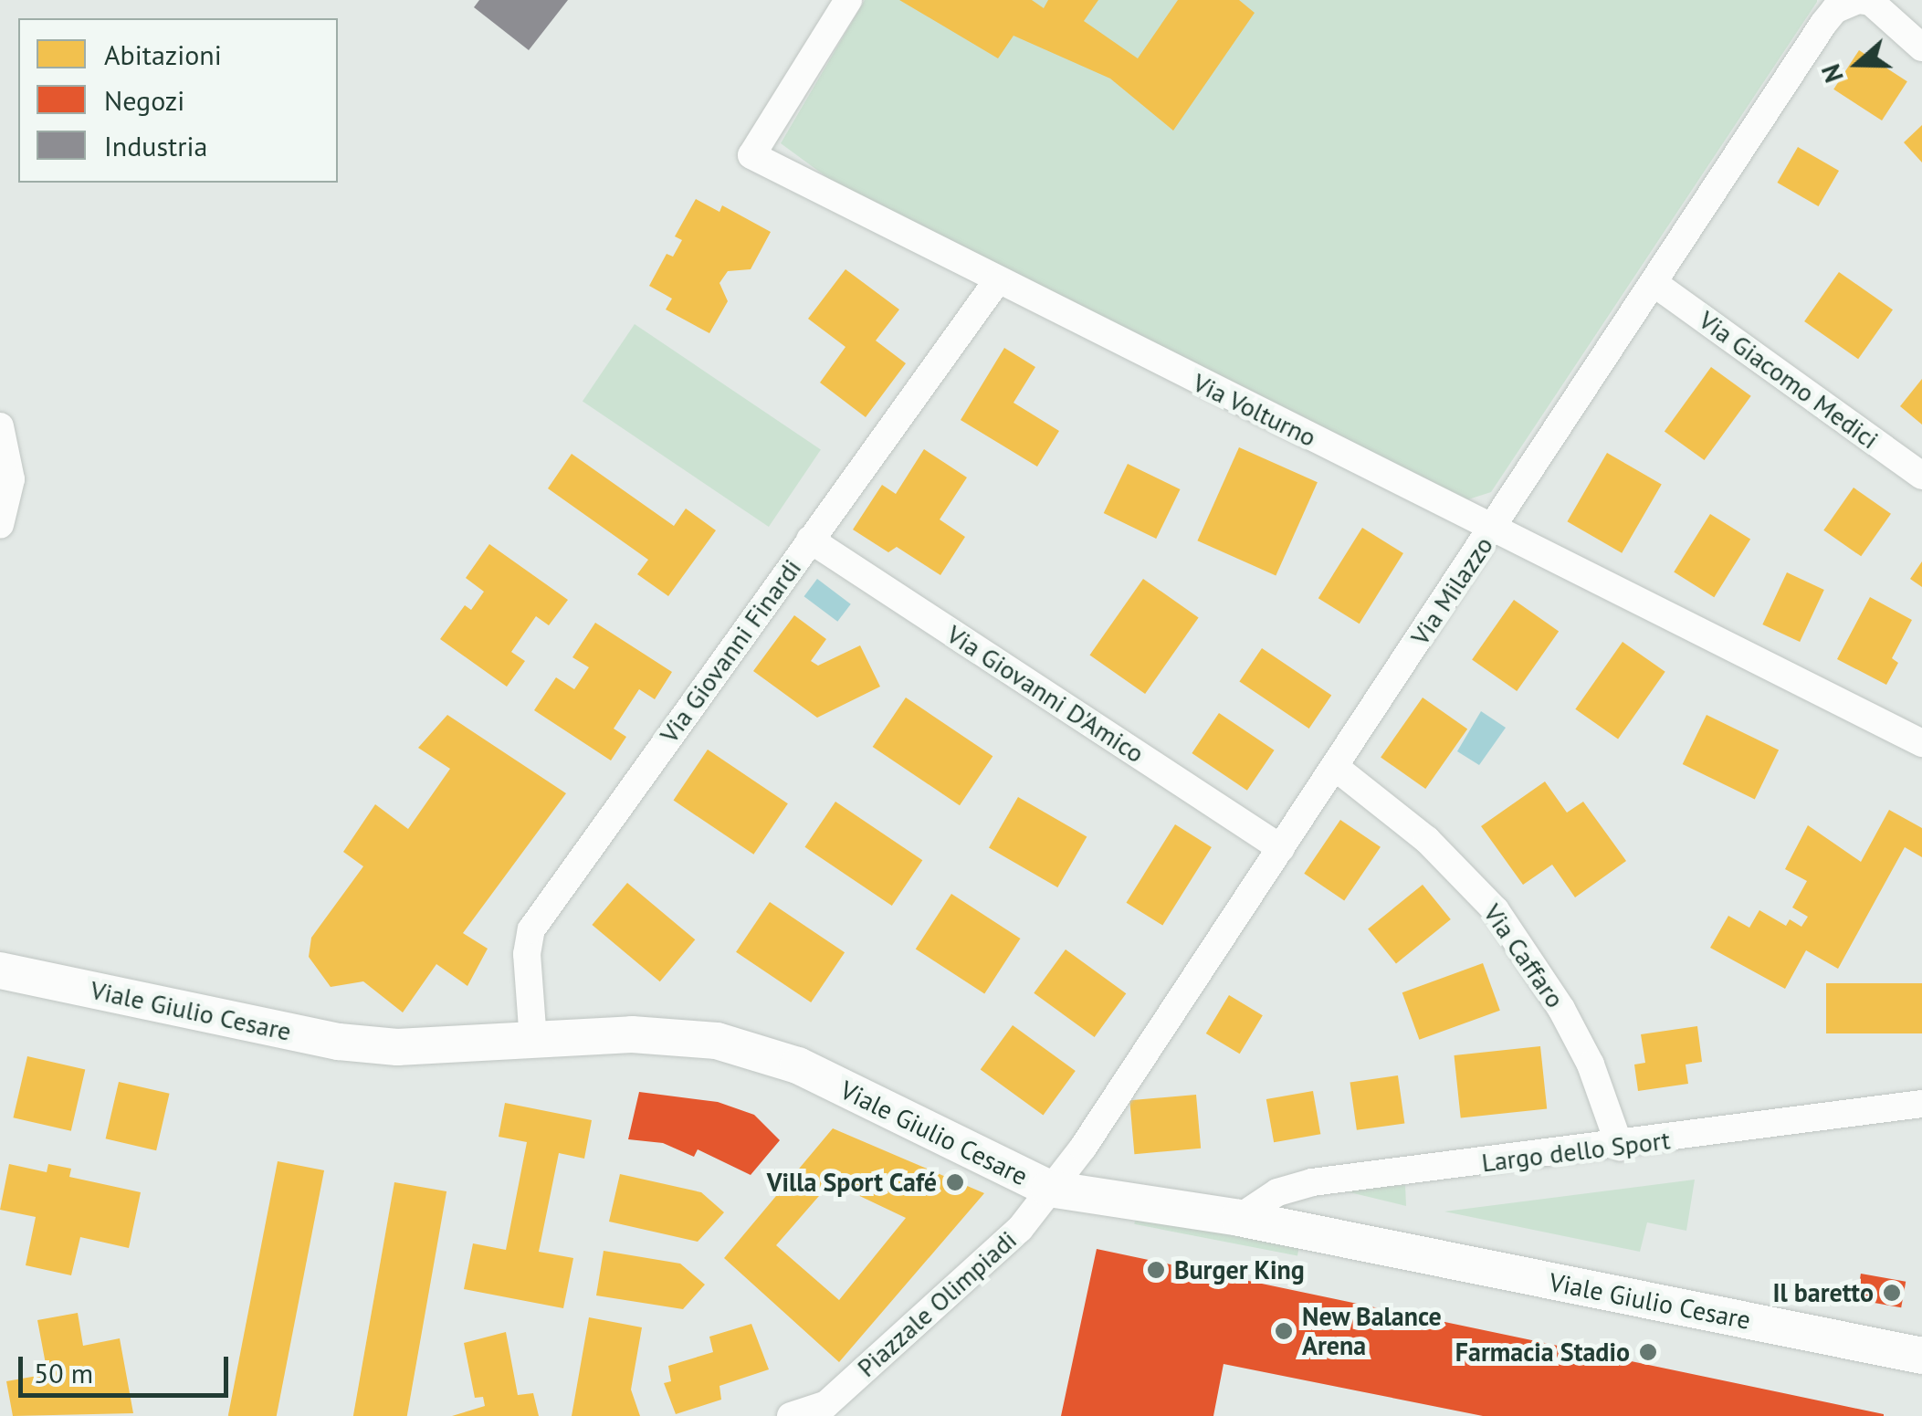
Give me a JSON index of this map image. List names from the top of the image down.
{
  "streets": {
    "street": [
      "Via Giacomo Medici",
      "Via Volturno",
      "Via Milazzo",
      "Via Giovanni Finardi",
      "Via Giovanni D'Amico",
      "Via Caffaro",
      "Viale Giulio Cesare",
      "Largo dello Sport",
      "Piazzale Olimpiadi"
    ]
  },
  "crossings": [
    ["Via Giacomo Medici", "Via Milazzo"],
    ["Via Volturno", "Via Milazzo"],
    ["Via Volturno", "Via Giovanni Finardi"],
    ["Via Milazzo", "Via Giovanni D'Amico"],
    ["Via Milazzo", "Via Caffaro"],
    ["Via Milazzo", "Viale Giulio Cesare"],
    ["Via Milazzo", "Piazzale Olimpiadi"],
    ["Via Giovanni Finardi", "Via Giovanni D'Amico"],
    ["Via Giovanni Finardi", "Viale Giulio Cesare"],
    ["Via Caffaro", "Largo dello Sport"],
    ["Viale Giulio Cesare", "Largo dello Sport"],
    ["Viale Giulio Cesare", "Piazzale Olimpiadi"]
  ],
  "places": [
    "Villa Sport Café",
    "Burger King",
    "Il baretto",
    "New Balance Arena",
    "Farmacia Stadio"
  ],
  "legend": ["Abitazioni", "Negozi", "Industria"],
  "scale_bar": "50 m",
  "north": "left"
}
